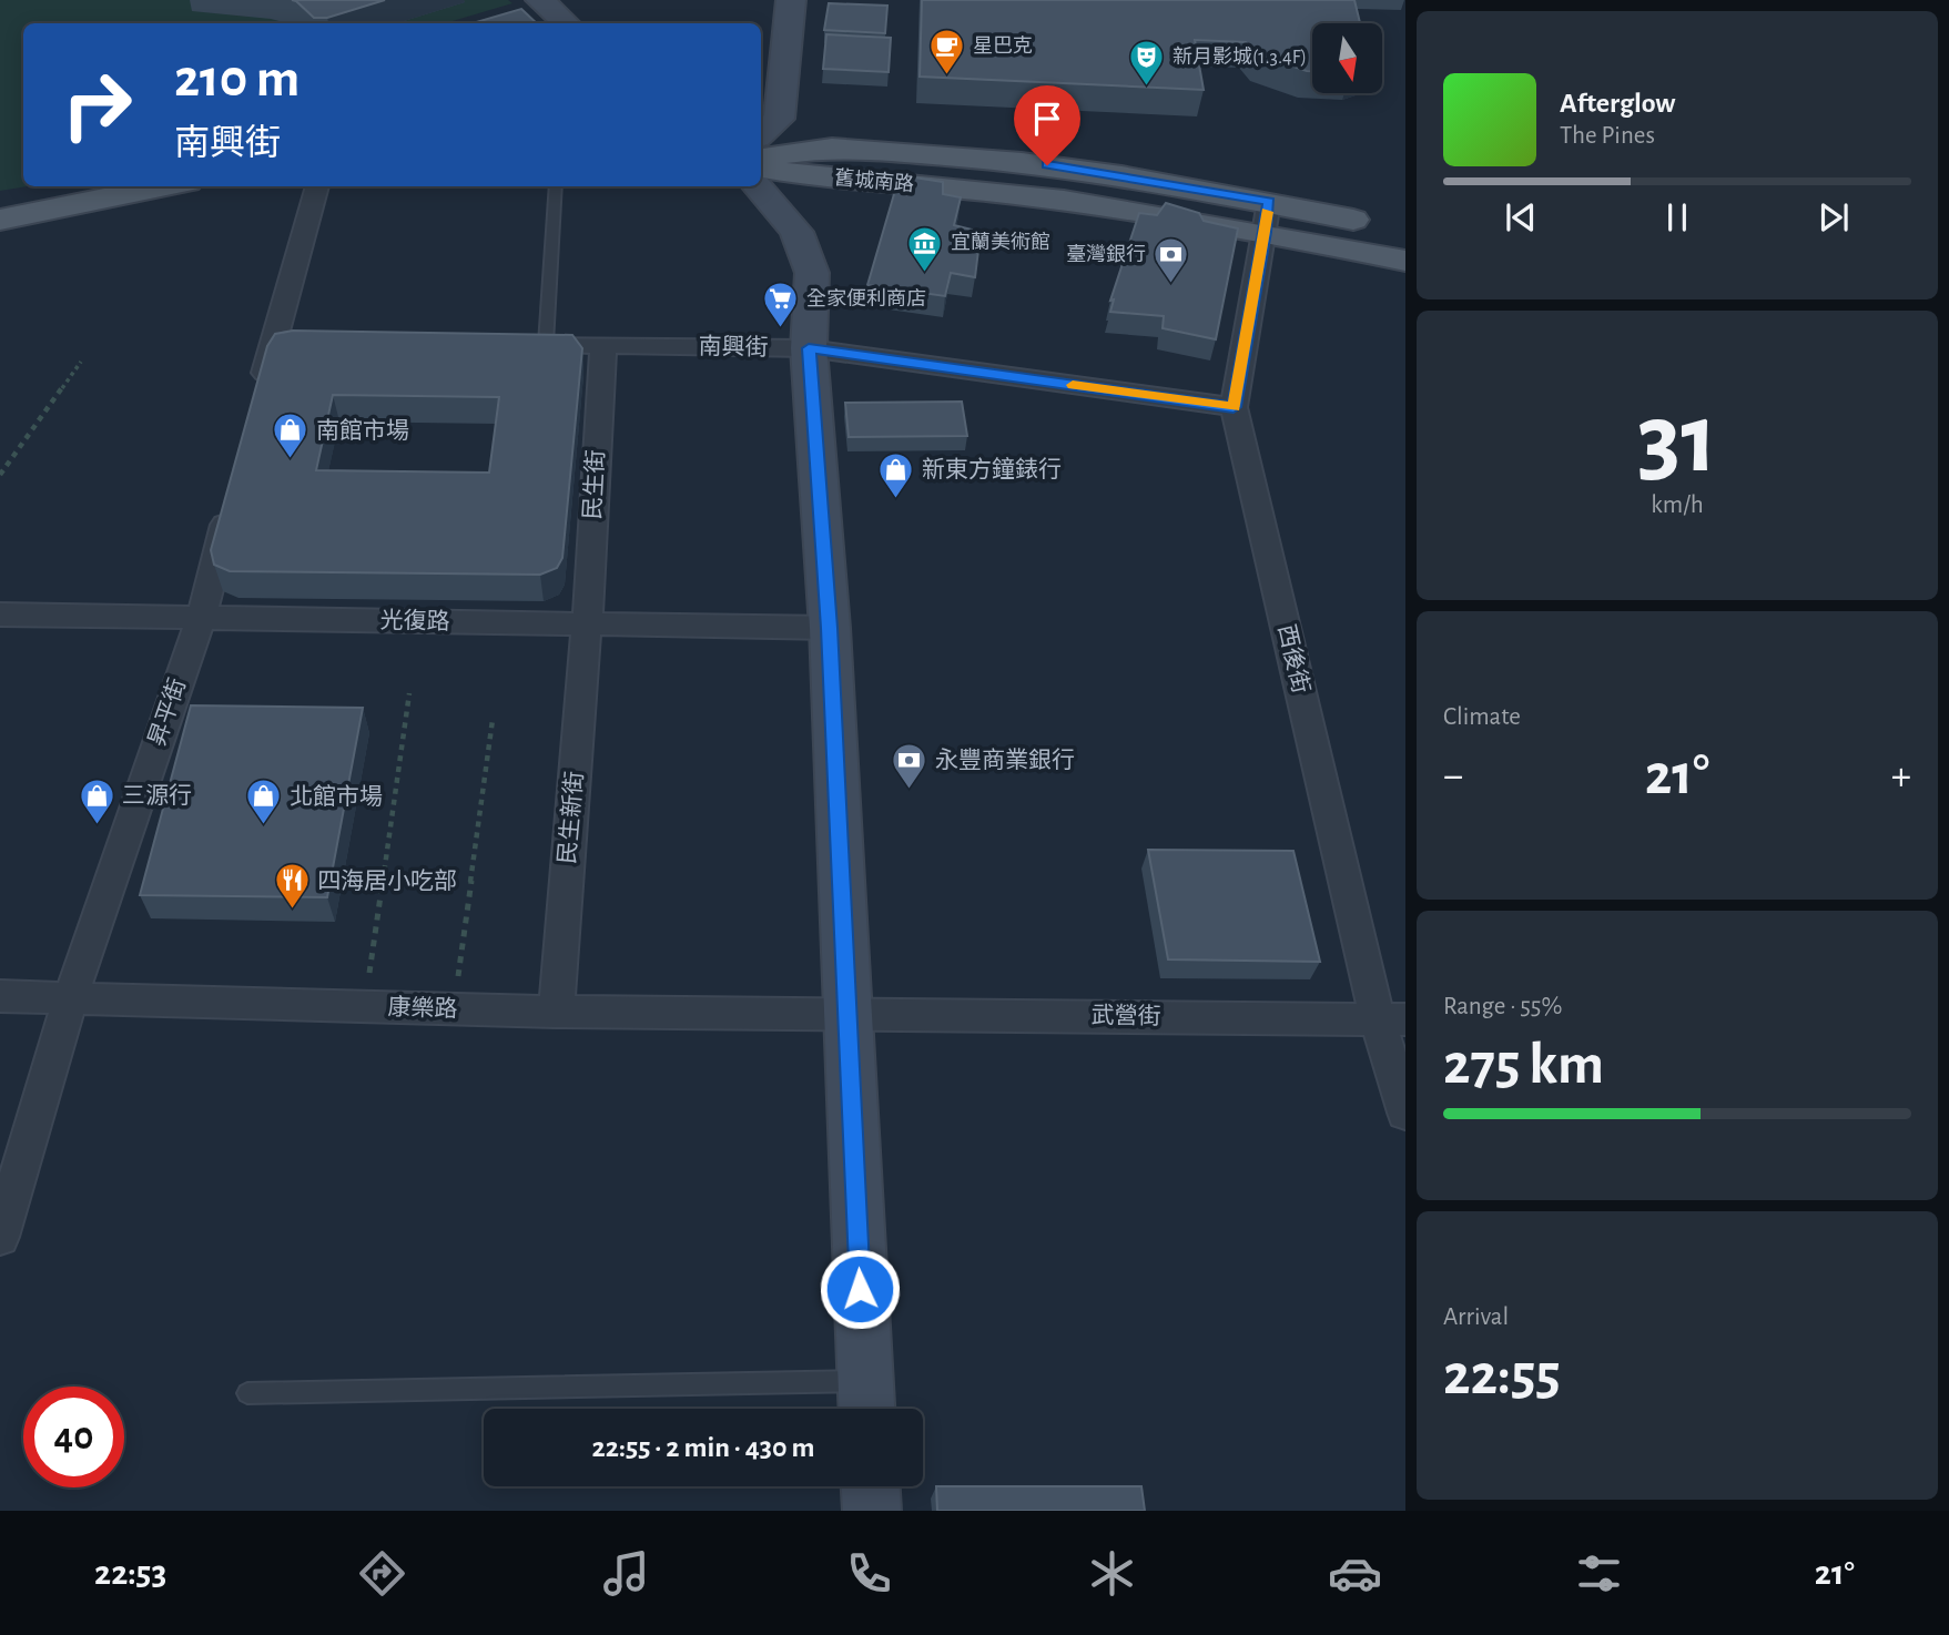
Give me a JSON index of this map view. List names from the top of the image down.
{
  "streets": {
    "main road": ["舊城南路"],
    "street": [
      "南興街",
      "民生街",
      "光復路",
      "西後街",
      "昇平街",
      "民生新街",
      "康樂路",
      "武營街"
    ]
  },
  "crossings": [
    ["舊城南路", "西後街"],
    ["南興街", "民生街"],
    ["南興街", "西後街"],
    ["民生街", "光復路"],
    ["民生街", "民生新街"],
    ["光復路", "昇平街"],
    ["光復路", "民生新街"],
    ["西後街", "武營街"],
    ["昇平街", "康樂路"],
    ["民生新街", "康樂路"],
    ["康樂路", "武營街"]
  ],
  "places": {
    "cafe": ["星巴克"],
    "theatre": ["新月影城(1.3.4F)"],
    "museum": ["宜蘭美術館"],
    "bank": ["臺灣銀行", "永豐商業銀行"],
    "supermarket": ["全家便利商店"],
    "shop": [
      "南館市場",
      "新東方鐘錶行",
      "三源行",
      "北館市場"
    ],
    "restaurant": ["四海居小吃部"]
  },
  "north": "bottom",
  "page": {
    "turn": ["210 m", "南興街"],
    "song": ["Afterglow", "The Pines"],
    "tile": [
      ["31", "km/h"],
      "Climate",
      ["Range · 55%", "275 km"],
      ["Arrival", "22:55"]
    ],
    "heat": ["−", "21°", "+"],
    "limit": "40",
    "trip": "22:55 · 2 min · 430 m",
    "tabs": ["22:53", "21°"]
  }
}
